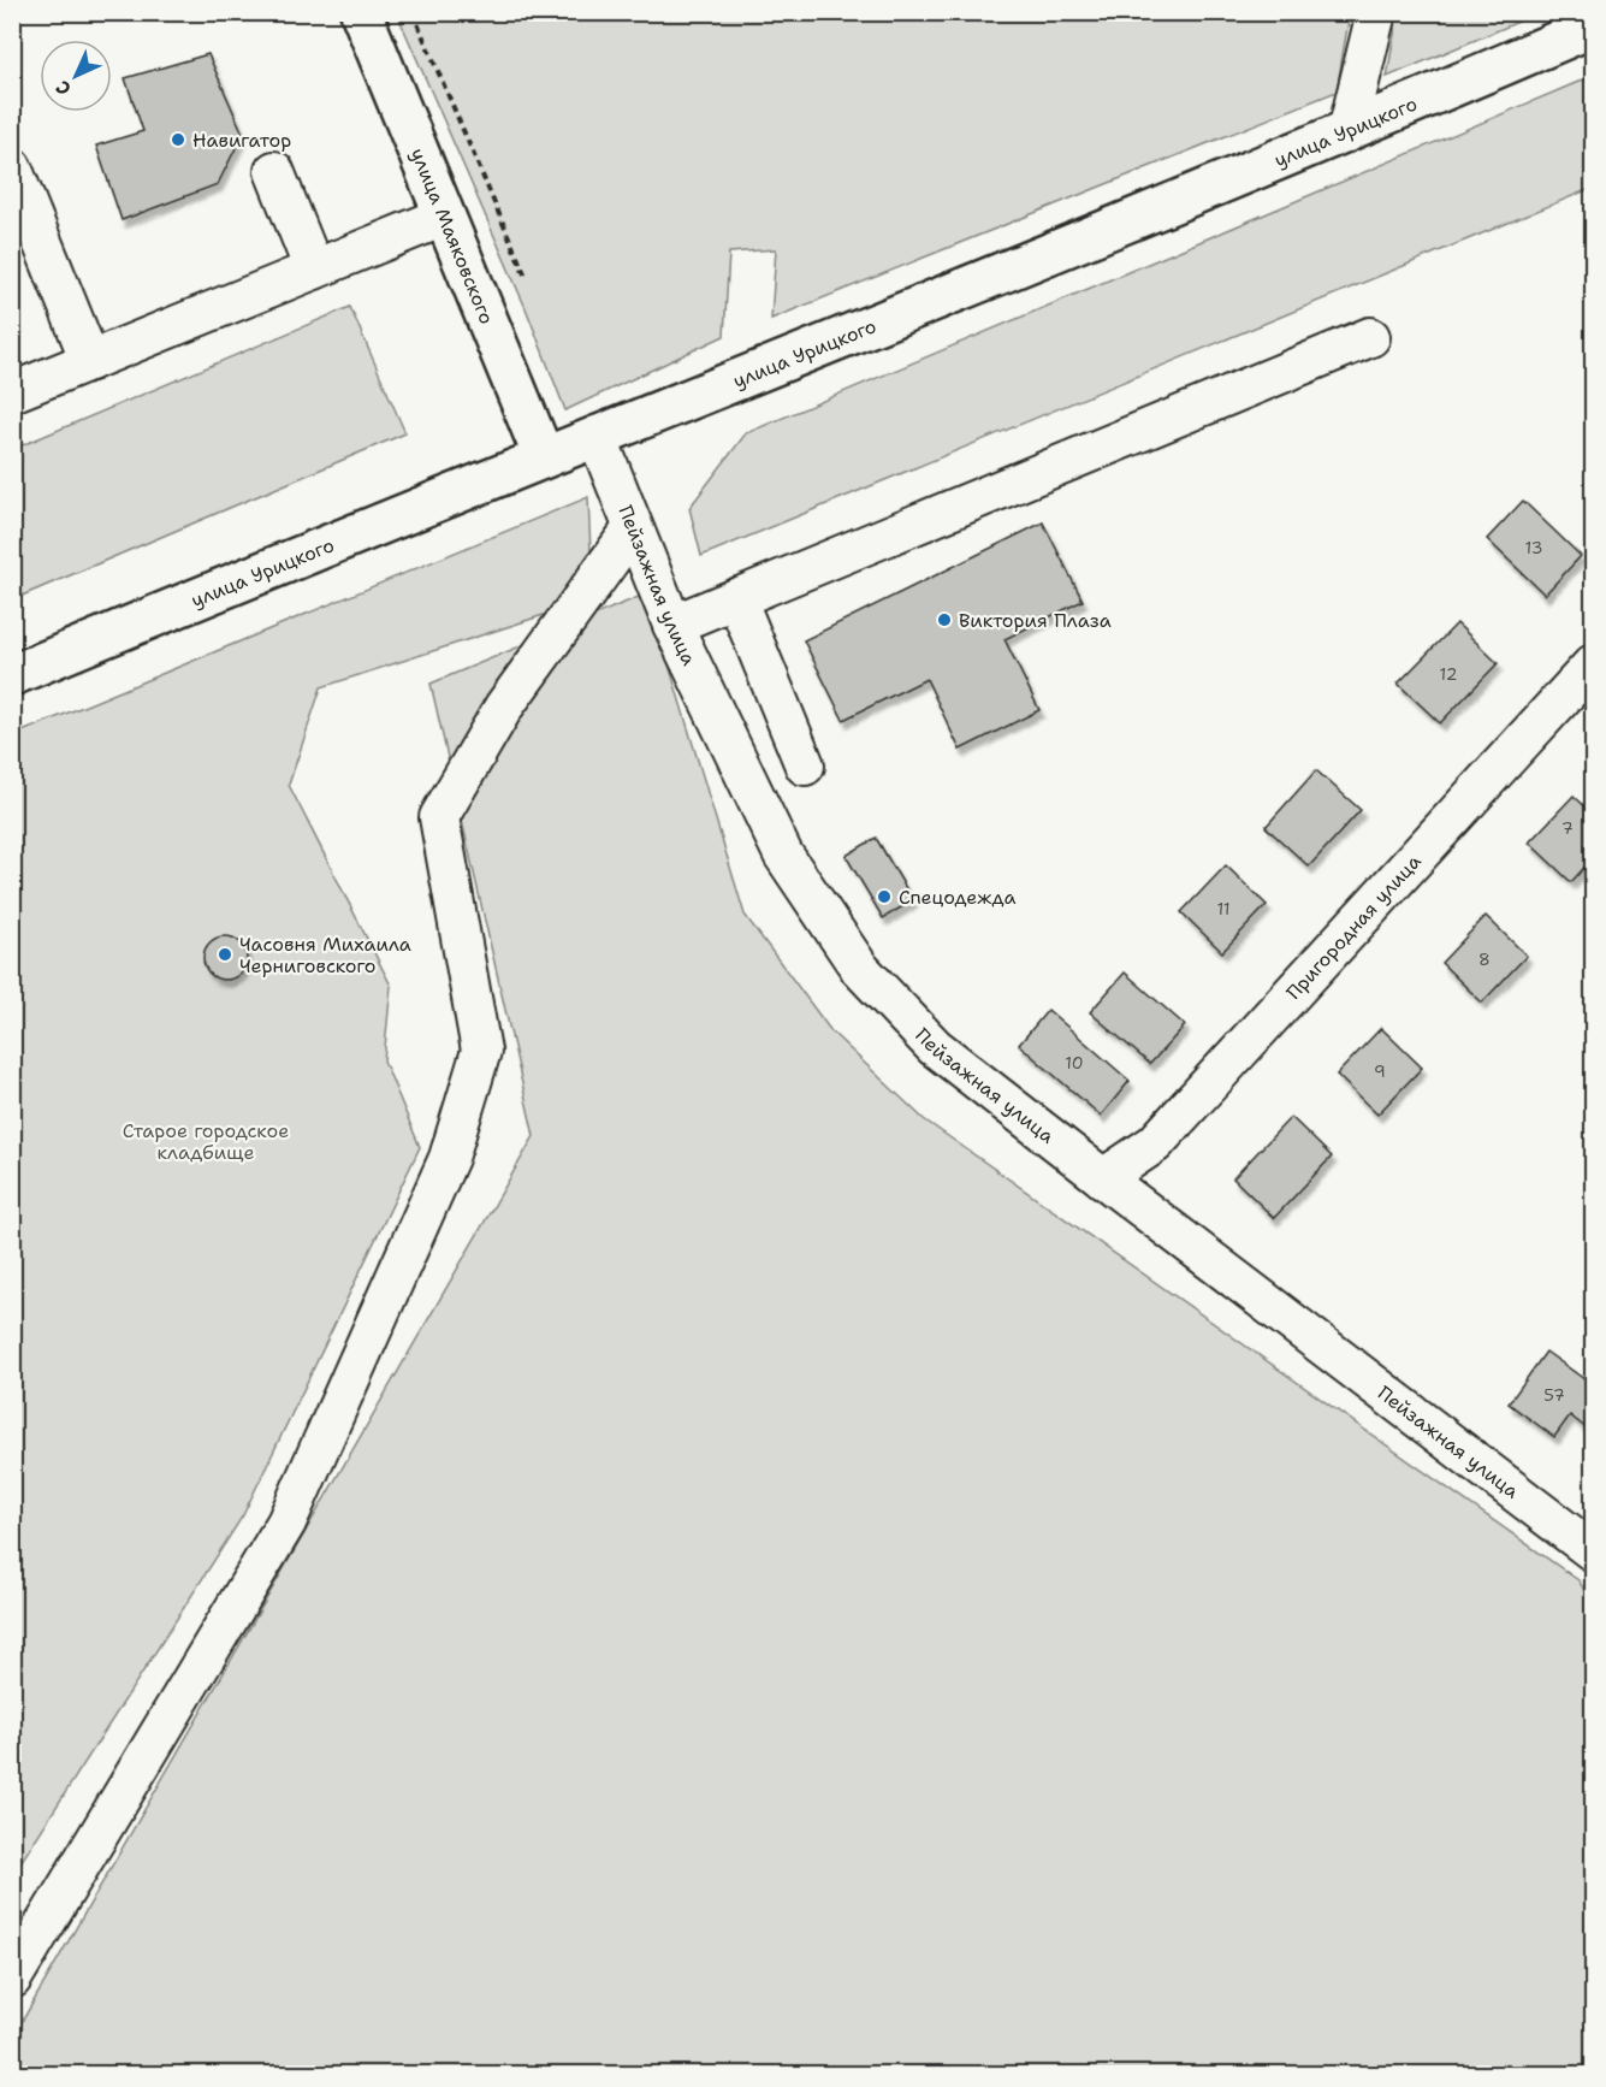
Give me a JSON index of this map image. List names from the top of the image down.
{
  "streets": {
    "main road": ["улица Урицкого", "улица Маяковского"],
    "street": ["Пейзажная улица", "Пригородная улица"]
  },
  "crossings": [
    ["улица Урицкого", "улица Маяковского"],
    ["улица Урицкого", "Пейзажная улица"],
    ["Пейзажная улица", "Пригородная улица"]
  ],
  "parks": ["Старое городское кладбище"],
  "places": [
    "Навигатор",
    "Виктория Плаза",
    "Спецодежда",
    "Часовня Михаила Черниговского"
  ],
  "house_numbers": [
    "13",
    "12",
    "7",
    "11",
    "8",
    "10",
    "9",
    "57"
  ],
  "north": "bottom left"
}
